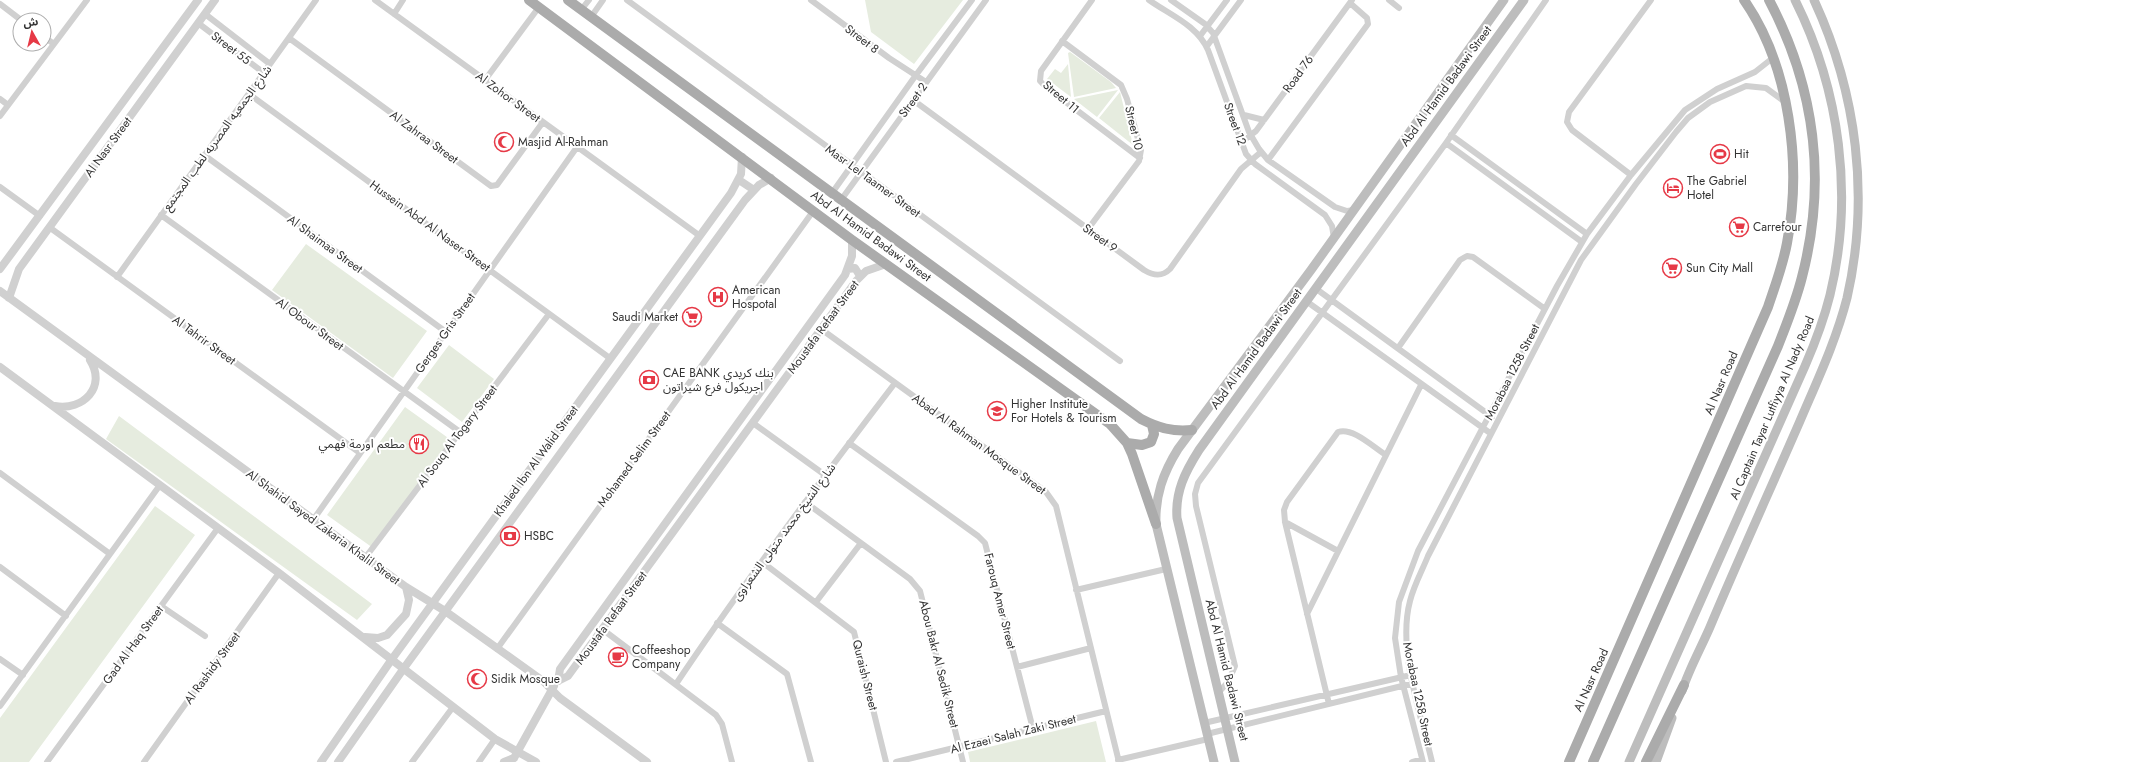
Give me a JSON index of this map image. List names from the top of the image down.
{
  "streets": {
    "main road": ["Abd Al Hamid Badawi Street", "Al Nasr Road", "Al Captain Tayar Lutfiyya Al Nady Road"],
    "street": [
      "Street 8",
      "Street 55",
      "Road 76",
      "Al Zohor Street",
      "Street 11",
      "Street 2",
      "Street 12",
      "Street 10",
      "Al Zahraa Street",
      "شارع الجمعيه المصريه لطب المجتمع",
      "Al Nasr Street",
      "Masr Lel Taamer Street",
      "Hussein Abd Al Naser Street",
      "Street 9",
      "Al Shaimaa Street",
      "Al Obour Street",
      "Moustafa Refaat Street",
      "Gerges Gris Street",
      "Al Tahrir Street",
      "Morabaa 1258 Street",
      "Al Souq Al Togary Street",
      "Abad Al Rahman Mosque Street",
      "Mohamed Selim Street",
      "Khaled Ibn Al Walid Street",
      "Al Shahid Sayed Zakaria Khalil Street",
      "شارع الشيخ محمد متولى الشعراوى",
      "Farouq Amer Street",
      "Gad Al Haq Street",
      "Abou Bakr Al Sedik Street",
      "Al Rashidy Street",
      "Quraish Street",
      "Al Ezaei Salah Zaki Street"
    ]
  },
  "crossings": [
    ["Street 8", "Street 2"],
    ["Street 55", "شارع الجمعيه المصريه لطب المجتمع"],
    ["Street 55", "Al Nasr Street"],
    ["Road 76", "Street 12"],
    ["Abd Al Hamid Badawi Street", "Street 2"],
    ["Abd Al Hamid Badawi Street", "Street 12"],
    ["Abd Al Hamid Badawi Street", "Moustafa Refaat Street"],
    ["Abd Al Hamid Badawi Street", "Mohamed Selim Street"],
    ["Abd Al Hamid Badawi Street", "Khaled Ibn Al Walid Street"],
    ["Al Zohor Street", "Al Zahraa Street"],
    ["Al Zohor Street", "Gerges Gris Street"],
    ["Al Zohor Street", "Khaled Ibn Al Walid Street"],
    ["Street 11", "Street 10"],
    ["Street 2", "Masr Lel Taamer Street"],
    ["Street 2", "Street 9"],
    ["Street 12", "Street 9"],
    ["Street 10", "Street 9"],
    ["Al Zahraa Street", "شارع الجمعيه المصريه لطب المجتمع"],
    ["شارع الجمعيه المصريه لطب المجتمع", "Hussein Abd Al Naser Street"],
    ["شارع الجمعيه المصريه لطب المجتمع", "Al Shaimaa Street"],
    ["شارع الجمعيه المصريه لطب المجتمع", "Al Obour Street"],
    ["شارع الجمعيه المصريه لطب المجتمع", "Al Tahrir Street"],
    ["Al Nasr Street", "Al Tahrir Street"],
    ["Al Nasr Street", "Al Shahid Sayed Zakaria Khalil Street"],
    ["Hussein Abd Al Naser Street", "Gerges Gris Street"],
    ["Hussein Abd Al Naser Street", "Al Souq Al Togary Street"],
    ["Hussein Abd Al Naser Street", "Khaled Ibn Al Walid Street"],
    ["Al Shaimaa Street", "Gerges Gris Street"],
    ["Al Obour Street", "Gerges Gris Street"],
    ["Al Obour Street", "Al Souq Al Togary Street"],
    ["Moustafa Refaat Street", "Abad Al Rahman Mosque Street"],
    ["Gerges Gris Street", "Al Tahrir Street"],
    ["Gerges Gris Street", "Al Shahid Sayed Zakaria Khalil Street"],
    ["Morabaa 1258 Street", "Al Nasr Road"],
    ["Al Souq Al Togary Street", "Al Shahid Sayed Zakaria Khalil Street"],
    ["Abad Al Rahman Mosque Street", "شارع الشيخ محمد متولى الشعراوى"],
    ["Abad Al Rahman Mosque Street", "Al Ezaei Salah Zaki Street"],
    ["Mohamed Selim Street", "Al Shahid Sayed Zakaria Khalil Street"],
    ["Khaled Ibn Al Walid Street", "Al Shahid Sayed Zakaria Khalil Street"],
    ["شارع الشيخ محمد متولى الشعراوى", "Farouq Amer Street"],
    ["شارع الشيخ محمد متولى الشعراوى", "Abou Bakr Al Sedik Street"],
    ["شارع الشيخ محمد متولى الشعراوى", "Quraish Street"],
    ["Farouq Amer Street", "Al Ezaei Salah Zaki Street"],
    ["Abou Bakr Al Sedik Street", "Al Ezaei Salah Zaki Street"]
  ],
  "places": {
    "mosque": ["Masjid Al-Rahman", "Sidik Mosque"],
    "sports": ["Hit"],
    "hotel": ["The Gabriel Hotel"],
    "supermarket": ["Carrefour", "Sun City Mall", "Saudi Market"],
    "hospital": ["American Hospotal"],
    "bank": ["CAE BANK بنك كريدي اجريكول فرع شيراتون", "HSBC"],
    "school or university": ["Higher Institute For Hotels & Tourism"],
    "restaurant": ["مطعم اورمة فهمي"],
    "cafe": ["Coffeeshop Company"]
  },
  "north": "top"
}
